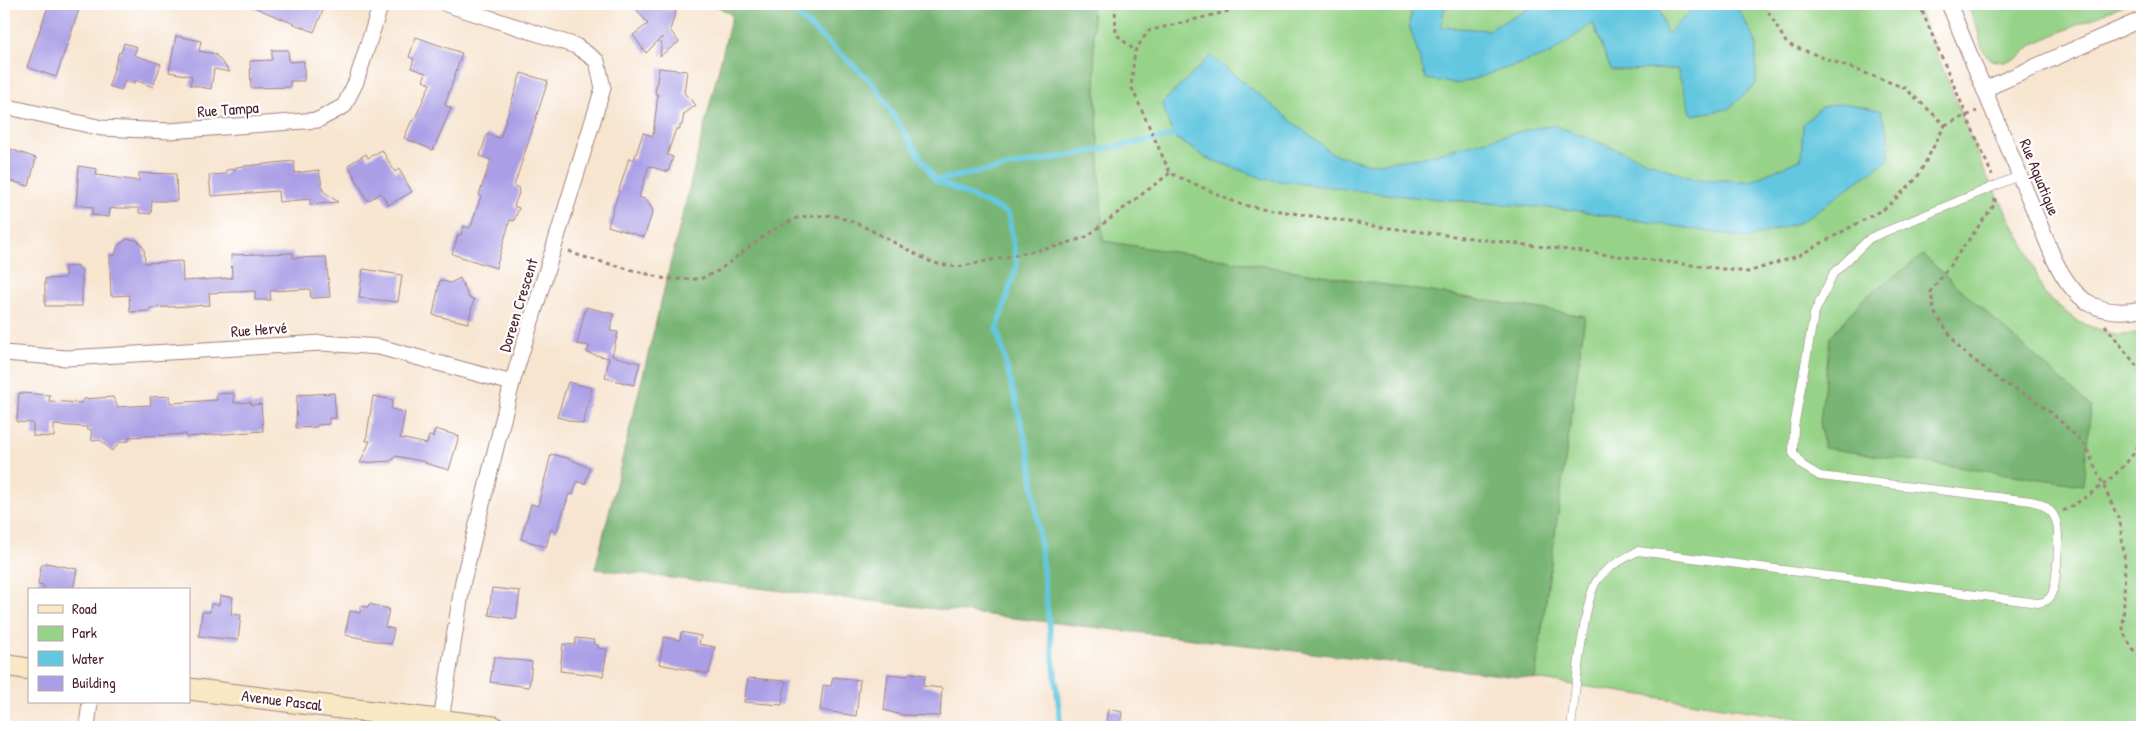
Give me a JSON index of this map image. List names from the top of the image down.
{
  "streets": {
    "street": [
      "Rue Tampa",
      "Rue Aquatique",
      "Doreen Crescent",
      "Rue Hervé",
      "Avenue Pascal"
    ]
  },
  "crossings": [
    ["Doreen Crescent", "Rue Hervé"],
    ["Doreen Crescent", "Avenue Pascal"]
  ],
  "legend": [
    "Road",
    "Park",
    "Water",
    "Building"
  ]
}
